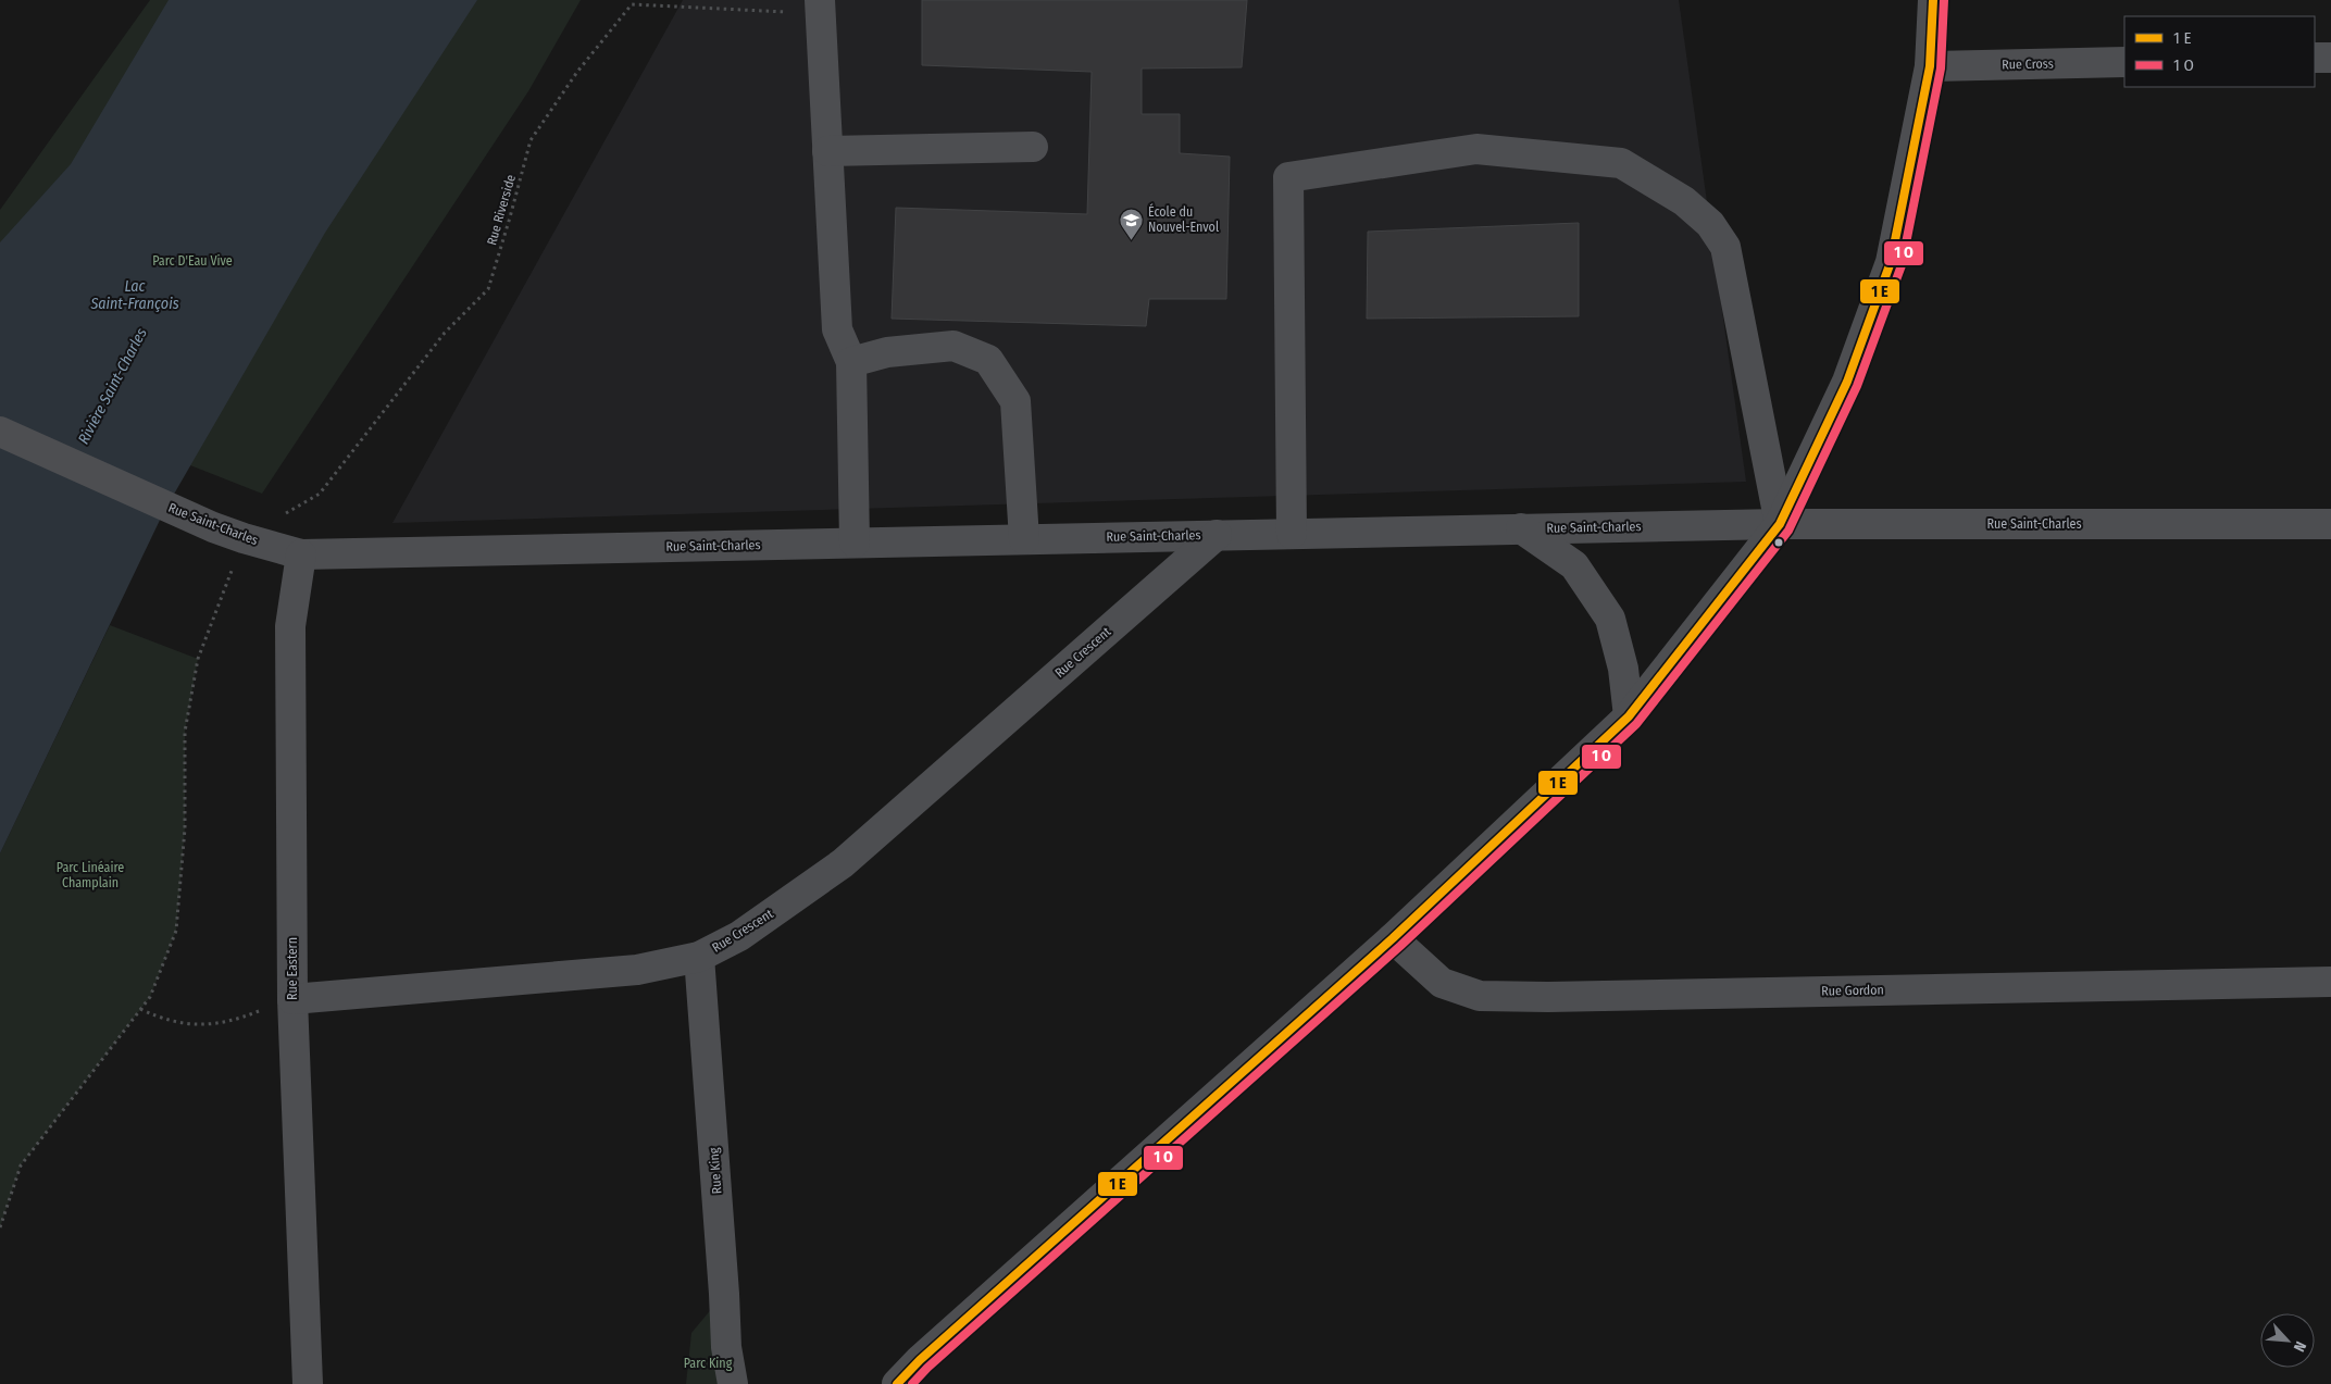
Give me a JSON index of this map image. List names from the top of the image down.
{
  "streets": {
    "street": [
      "Rue Cross",
      "Rue Saint-Charles",
      "Rue Crescent",
      "Rue Eastern",
      "Rue Gordon",
      "Rue King"
    ],
    "path": ["Rue Riverside"]
  },
  "crossings": [
    ["Rue Riverside", "Rue Saint-Charles"],
    ["Rue Saint-Charles", "Rue Crescent"],
    ["Rue Saint-Charles", "Rue Eastern"],
    ["Rue Crescent", "Rue Eastern"],
    ["Rue Crescent", "Rue King"]
  ],
  "water": ["Lac Saint-François", "Rivière Saint-Charles"],
  "parks": ["Parc D'Eau Vive", "Parc Linéaire Champlain", "Parc King"],
  "places": {
    "school or university": ["École du Nouvel-Envol"]
  },
  "legend": ["1 E", "1 O"],
  "north": "bottom right"
}
